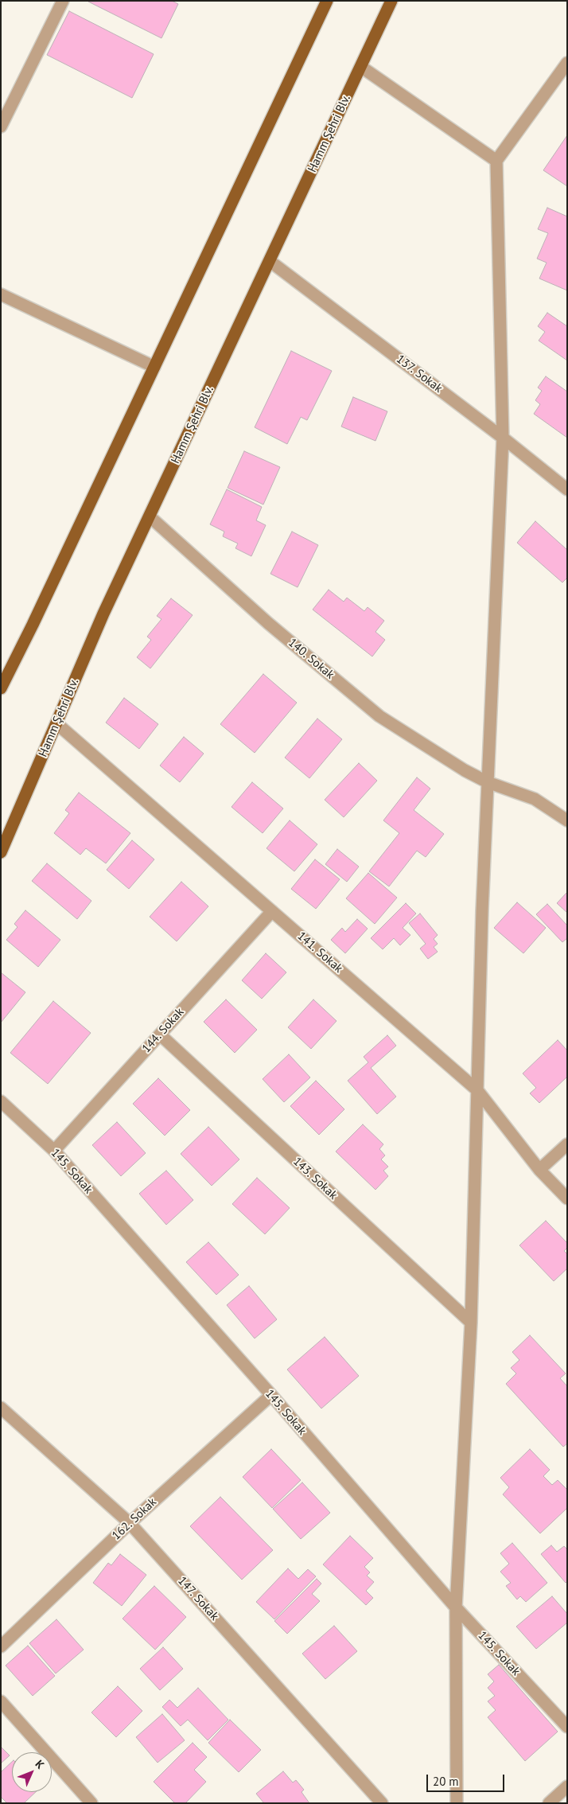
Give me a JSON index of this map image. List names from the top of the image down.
{
  "streets": {
    "main road": ["Hamm Şehri Blv."],
    "street": [
      "137. Sokak",
      "140. Sokak",
      "141. Sokak",
      "144. Sokak",
      "145. Sokak",
      "143. Sokak",
      "162. Sokak",
      "147. Sokak"
    ]
  },
  "crossings": [
    ["Hamm Şehri Blv.", "137. Sokak"],
    ["Hamm Şehri Blv.", "140. Sokak"],
    ["Hamm Şehri Blv.", "141. Sokak"],
    ["141. Sokak", "144. Sokak"],
    ["144. Sokak", "145. Sokak"],
    ["144. Sokak", "143. Sokak"],
    ["145. Sokak", "162. Sokak"],
    ["162. Sokak", "147. Sokak"]
  ],
  "scale_bar": "20 m",
  "north": "top right"
}
